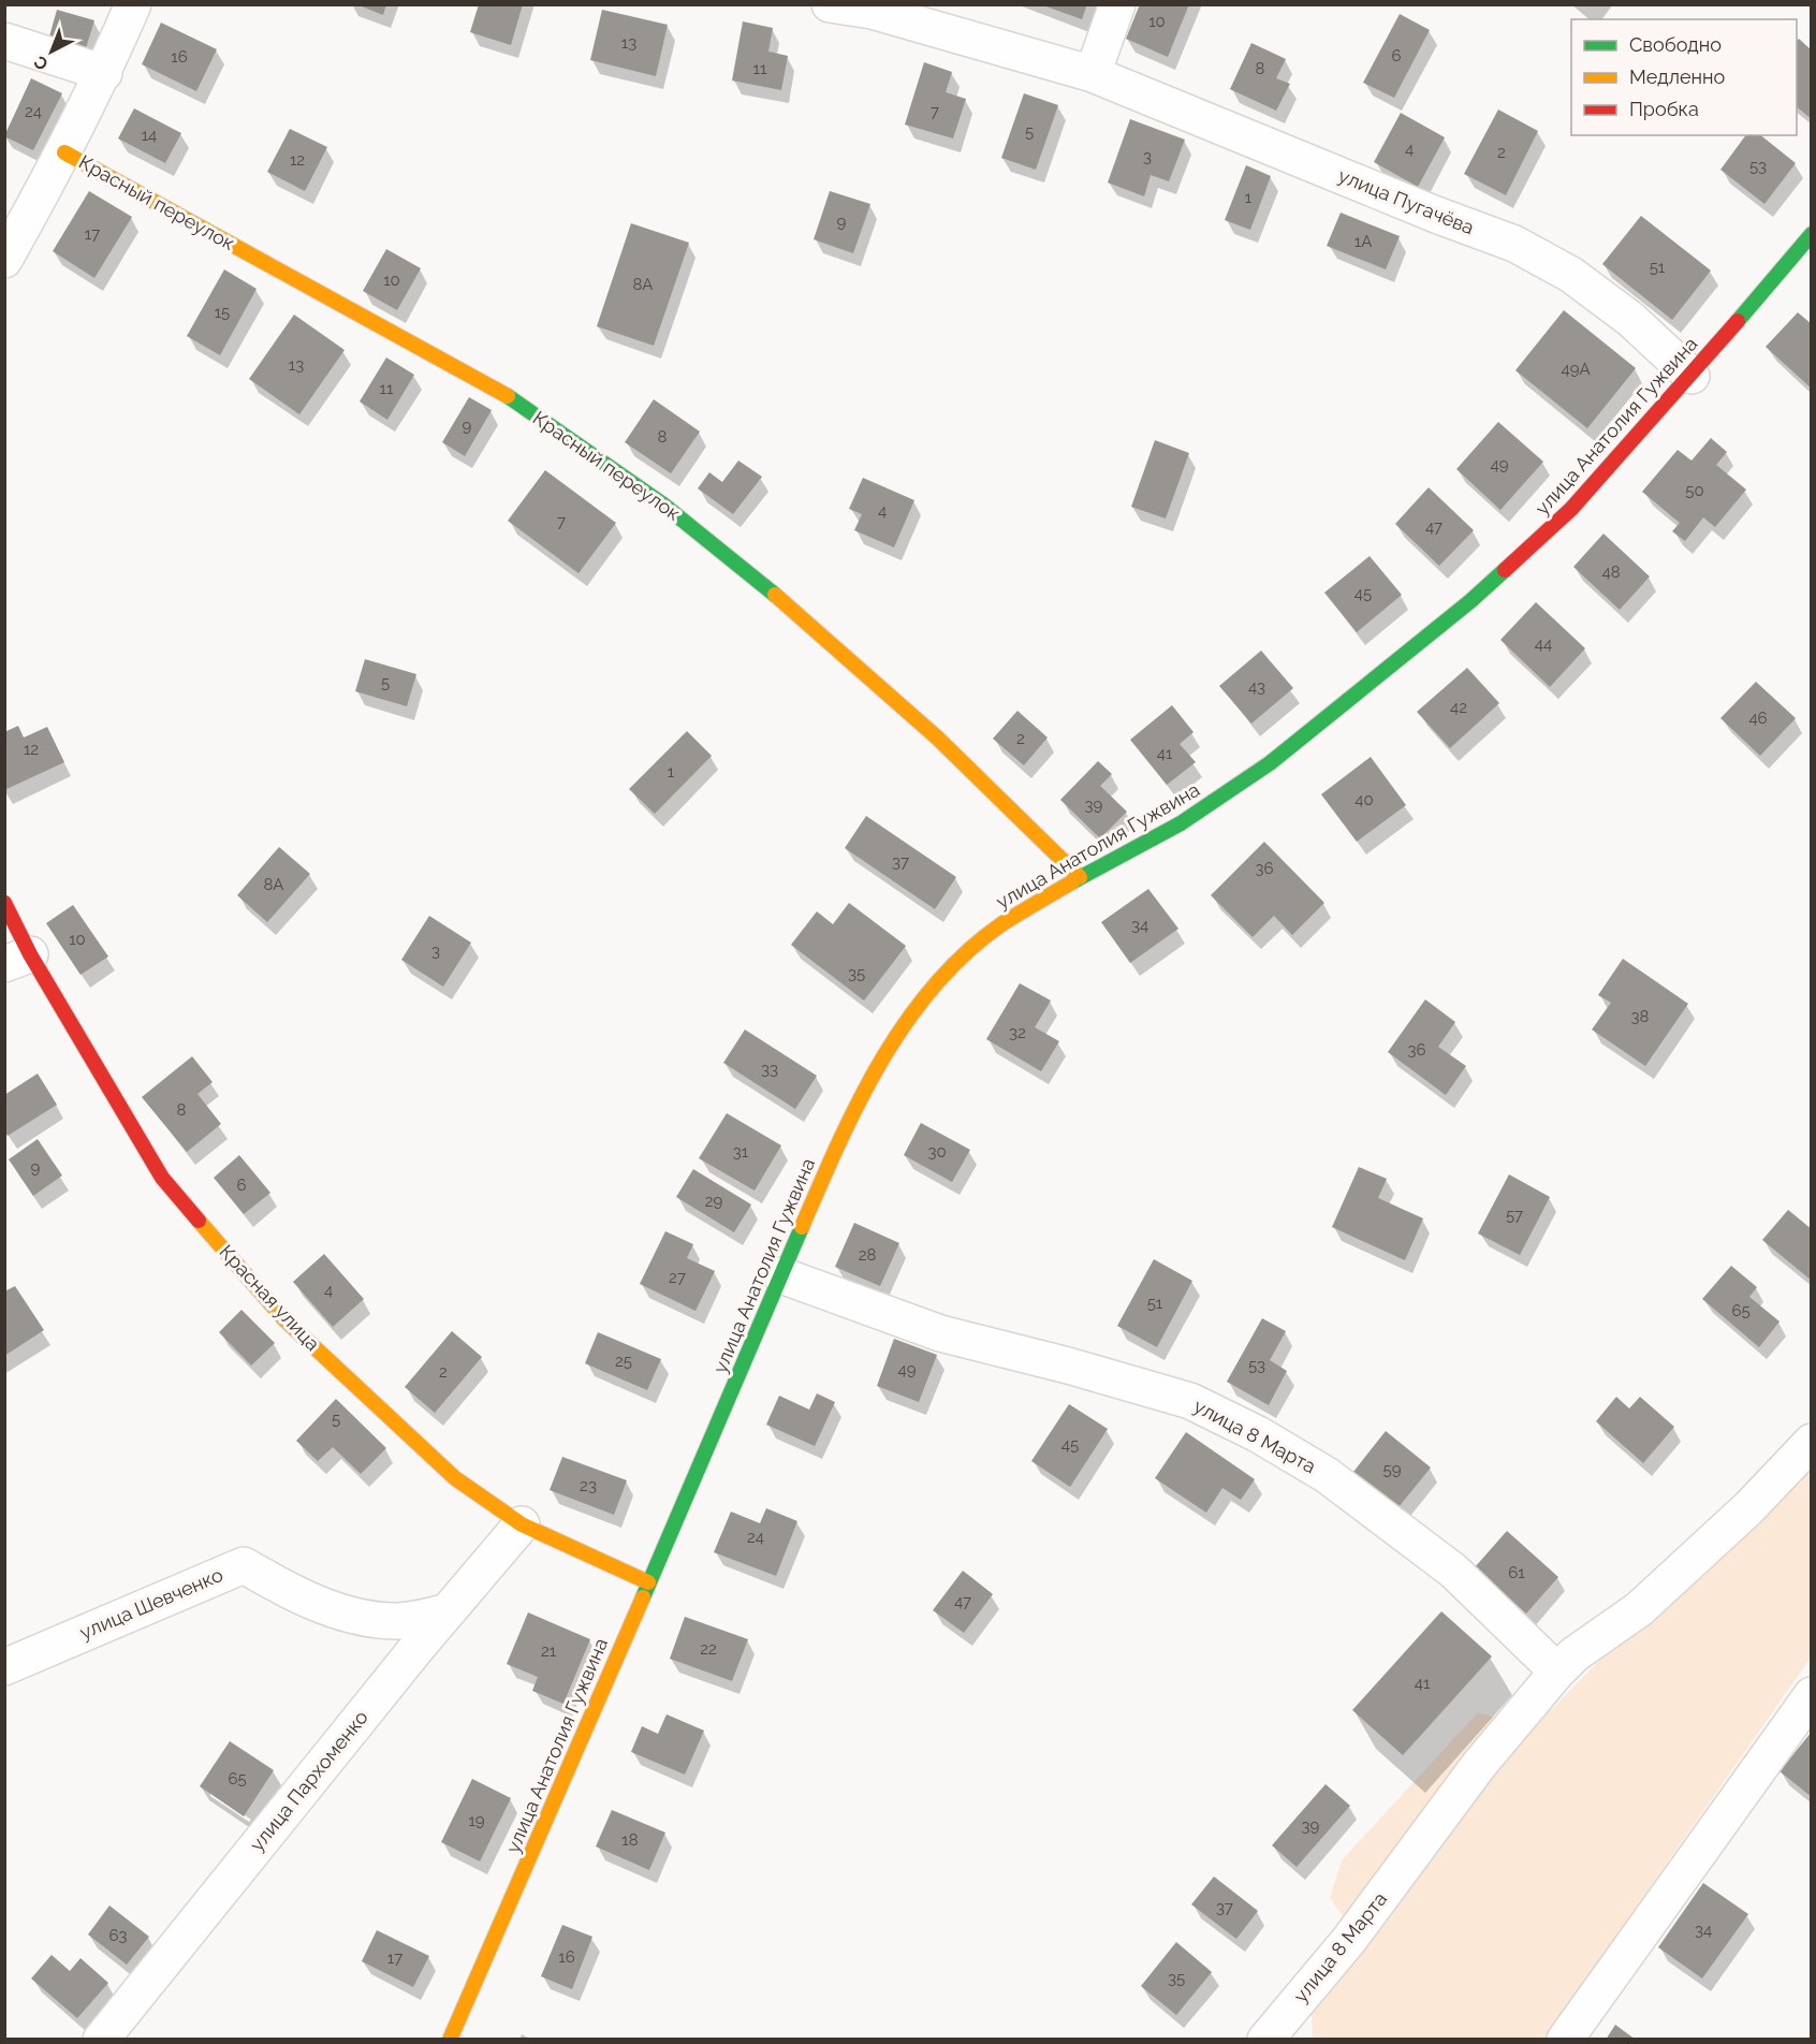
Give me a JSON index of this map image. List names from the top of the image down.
{
  "streets": {
    "street": [
      "улица Пугачёва",
      "Красный переулок",
      "улица Анатолия Гужвина",
      "Красная улица",
      "улица 8 Марта",
      "улица Шевченко",
      "улица Пархоменко"
    ]
  },
  "crossings": [
    ["улица Пугачёва", "улица Анатолия Гужвина"],
    ["Красный переулок", "улица Анатолия Гужвина"],
    ["улица Анатолия Гужвина", "Красная улица"],
    ["улица Анатолия Гужвина", "улица 8 Марта"],
    ["Красная улица", "улица Пархоменко"],
    ["улица Шевченко", "улица Пархоменко"]
  ],
  "house_numbers": [
    "10",
    "13",
    "6",
    "16",
    "11",
    "8",
    "24",
    "7",
    "5",
    "14",
    "4",
    "2",
    "3",
    "12",
    "53",
    "1",
    "9",
    "17",
    "1А",
    "51",
    "10",
    "8А",
    "15",
    "13",
    "49А",
    "11",
    "9",
    "8",
    "49",
    "50",
    "4",
    "7",
    "47",
    "48",
    "45",
    "44",
    "5",
    "43",
    "42",
    "46",
    "2",
    "12",
    "41",
    "1",
    "40",
    "39",
    "37",
    "36",
    "8А",
    "34",
    "10",
    "3",
    "35",
    "38",
    "32",
    "36",
    "33",
    "8",
    "31",
    "30",
    "9",
    "6",
    "29",
    "57",
    "28",
    "27",
    "4",
    "51",
    "65",
    "25",
    "53",
    "49",
    "2",
    "5",
    "45",
    "59",
    "23",
    "24",
    "61",
    "47",
    "22",
    "21",
    "41",
    "65",
    "19",
    "39",
    "18",
    "37",
    "34",
    "63",
    "16",
    "17",
    "35"
  ],
  "legend": ["Свободно", "Медленно", "Пробка"],
  "north": "bottom left"
}
